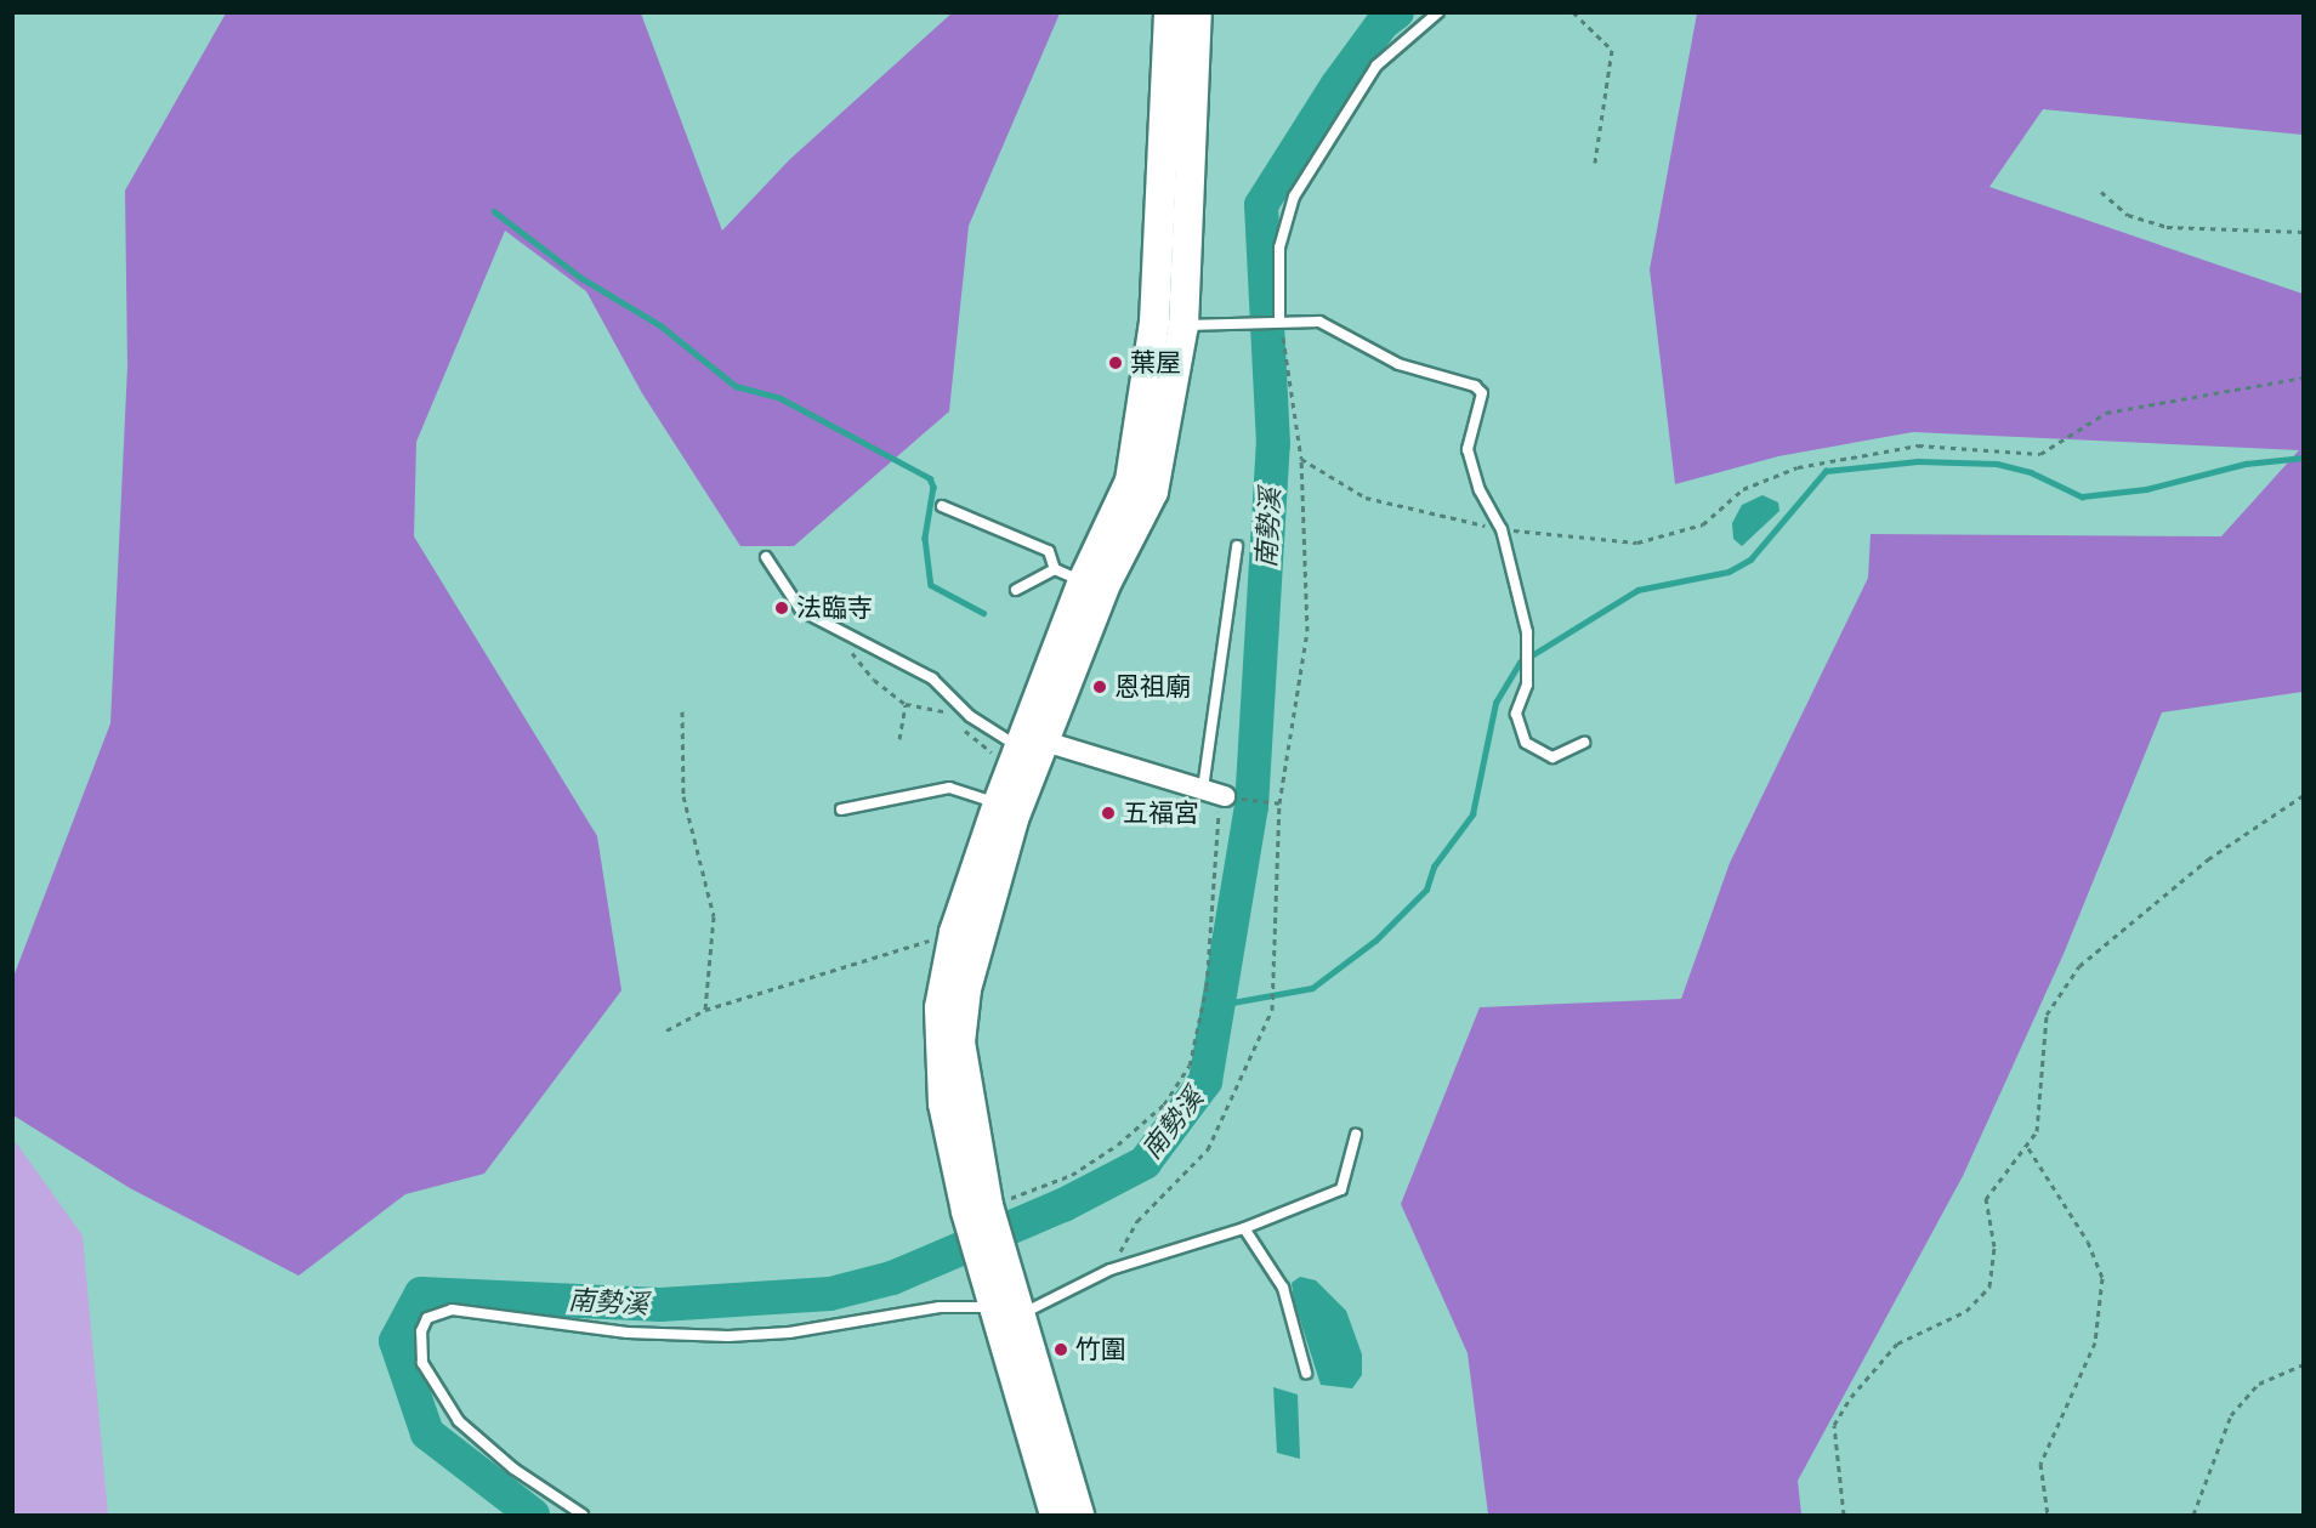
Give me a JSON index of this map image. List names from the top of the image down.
{
  "water": ["南勢溪"],
  "places": [
    "葉屋",
    "法臨寺",
    "恩祖廟",
    "五福宮",
    "竹圍"
  ]
}
